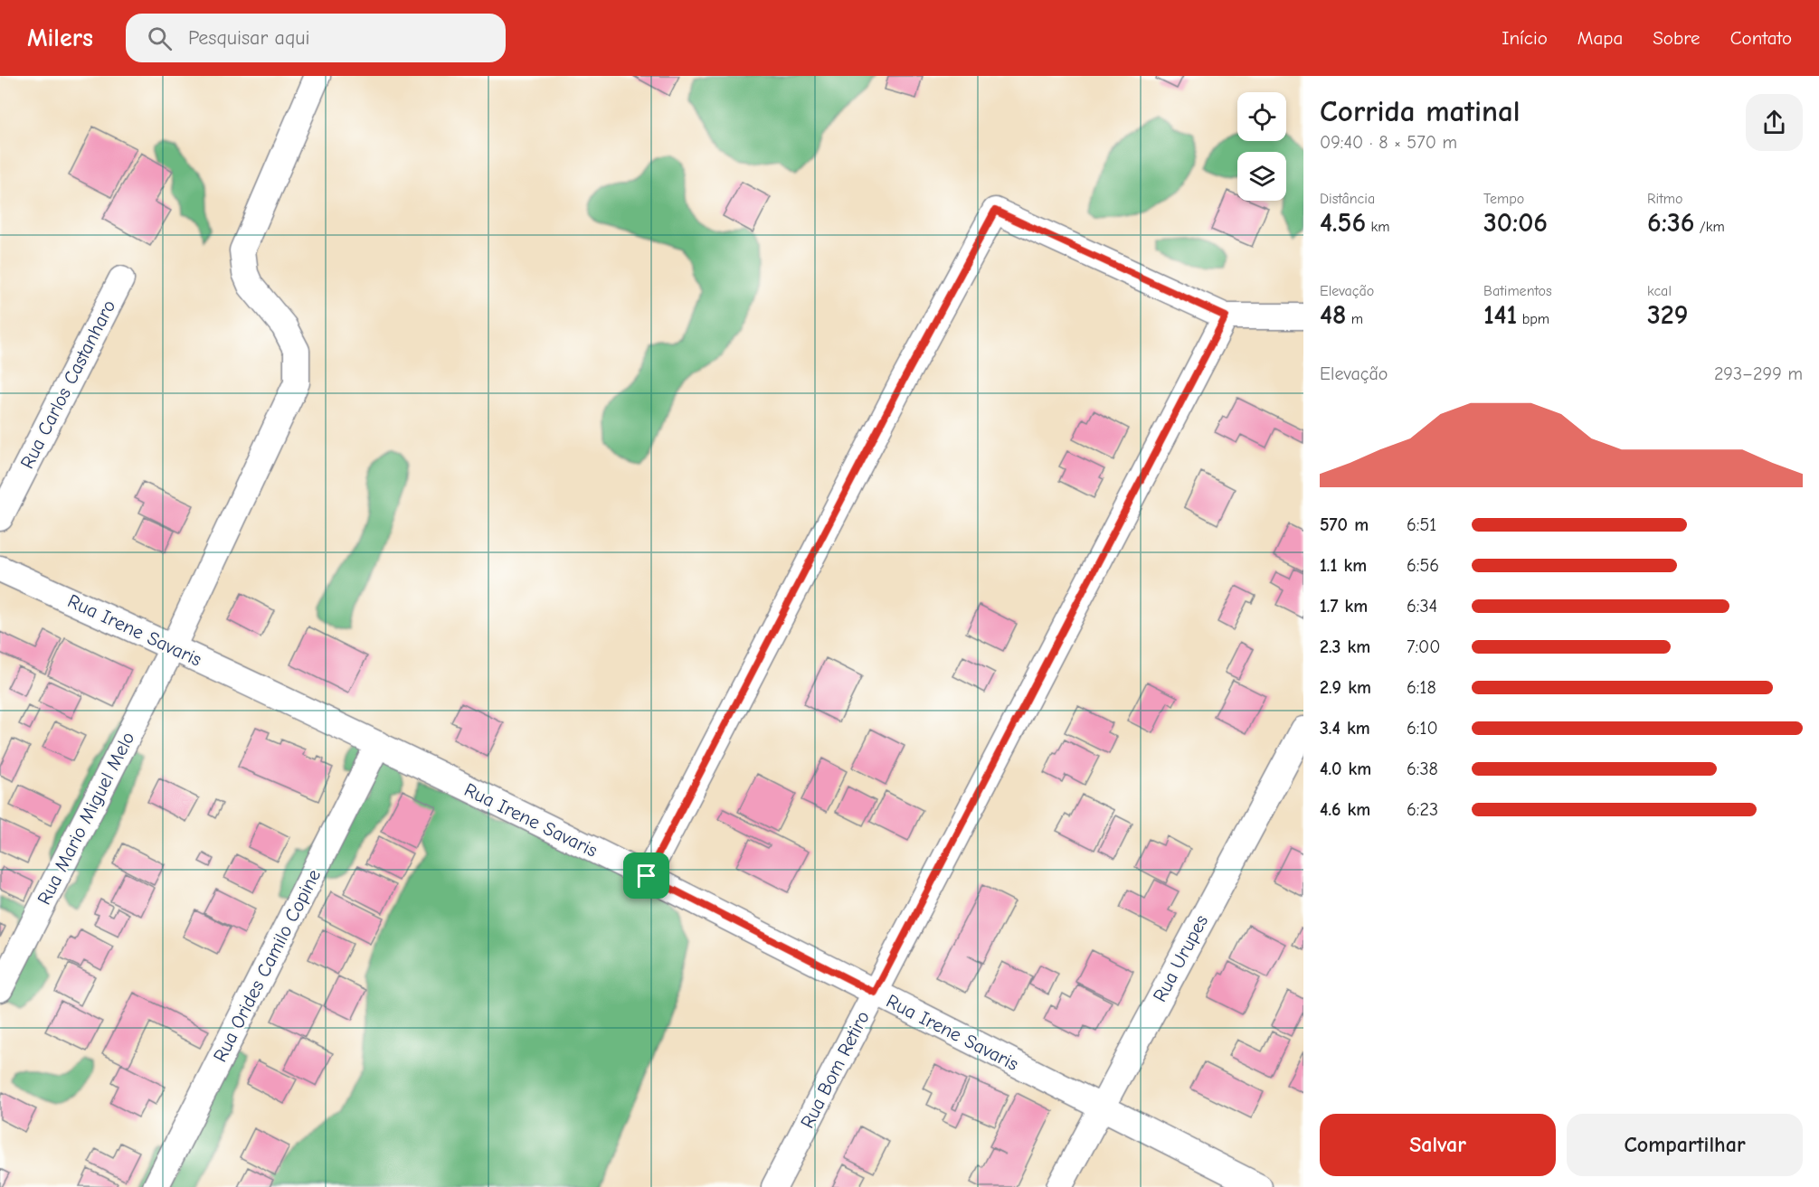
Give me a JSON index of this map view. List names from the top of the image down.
{
  "streets": {
    "street": [
      "Rua Carlos Castanharo",
      "Rua Irene Savaris",
      "Rua Mario Miguel Melo",
      "Rua Urupes",
      "Rua Orides Camilo Copine",
      "Rua Bom Retiro"
    ]
  },
  "crossings": [
    ["Rua Irene Savaris", "Rua Mario Miguel Melo"],
    ["Rua Irene Savaris", "Rua Urupes"],
    ["Rua Irene Savaris", "Rua Orides Camilo Copine"],
    ["Rua Irene Savaris", "Rua Bom Retiro"]
  ],
  "page": {
    "header": "Milers",
    "search": "Pesquisar aqui",
    "nav": [
      "Início",
      "Mapa",
      "Sobre",
      "Contato"
    ],
    "heading": ["Corrida matinal", "09:40 · 8 × 570 m"],
    "stats": [
      ["Distância", "4.56 km"],
      ["Tempo", "30:06"],
      ["Ritmo", "6:36 /km"],
      ["Elevação", "48 m"],
      ["Batimentos", "141 bpm"],
      ["kcal", "329"]
    ],
    "chart": ["Elevação", "293–299 m"],
    "list": [
      {
        "name": "570 m",
        "note": "6:51"
      },
      {
        "name": "1.1 km",
        "note": "6:56"
      },
      {
        "name": "1.7 km",
        "note": "6:34"
      },
      {
        "name": "2.3 km",
        "note": "7:00"
      },
      {
        "name": "2.9 km",
        "note": "6:18"
      },
      {
        "name": "3.4 km",
        "note": "6:10"
      },
      {
        "name": "4.0 km",
        "note": "6:38"
      },
      {
        "name": "4.6 km",
        "note": "6:23"
      }
    ],
    "buttons": ["Salvar", "Compartilhar"]
  }
}
